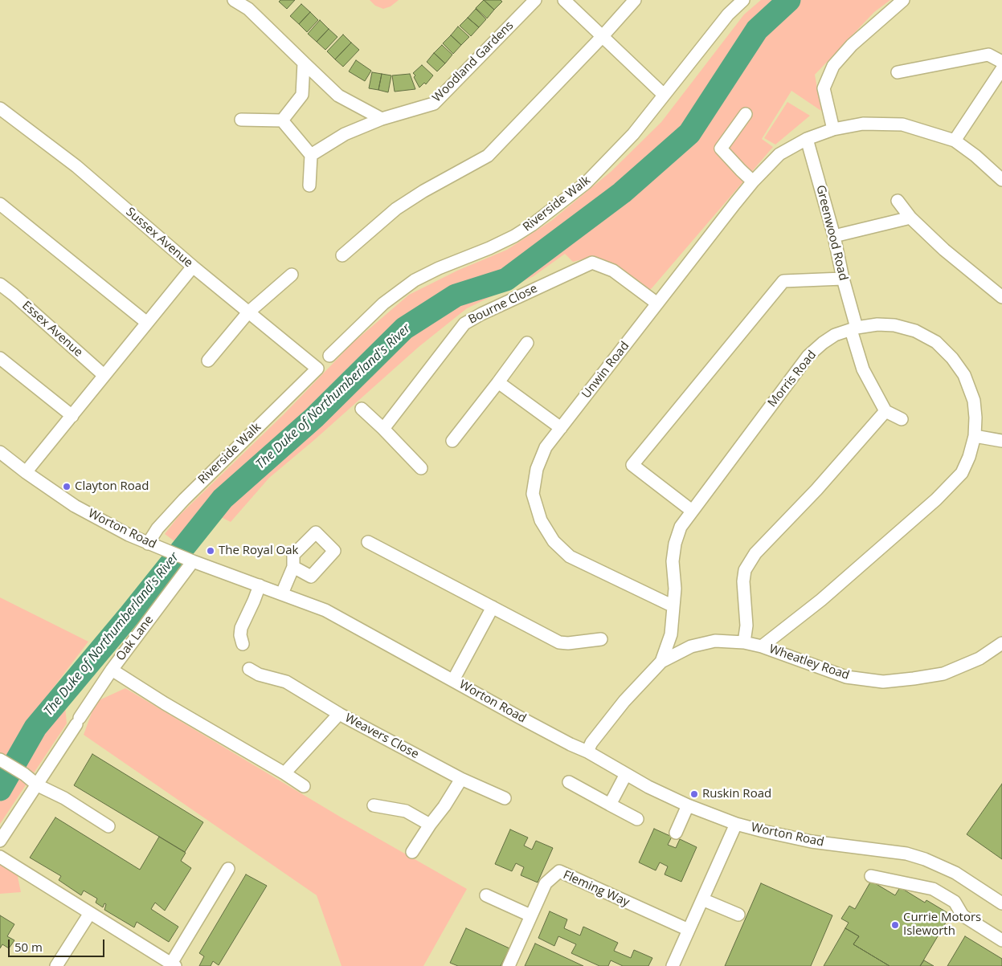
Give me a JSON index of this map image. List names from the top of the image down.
{
  "streets": {
    "street": [
      "Woodland Gardens",
      "Riverside Walk",
      "Greenwood Road",
      "Sussex Avenue",
      "Bourne Close",
      "Essex Avenue",
      "Unwin Road",
      "Morris Road",
      "Worton Road",
      "Oak Lane",
      "Wheatley Road",
      "Weavers Close",
      "Fleming Way"
    ]
  },
  "crossings": [
    ["Riverside Walk", "Sussex Avenue"],
    ["Riverside Walk", "Worton Road"],
    ["Greenwood Road", "Unwin Road"],
    ["Greenwood Road", "Morris Road"],
    ["Bourne Close", "Unwin Road"],
    ["Unwin Road", "Morris Road"],
    ["Morris Road", "Wheatley Road"],
    ["Worton Road", "Oak Lane"]
  ],
  "water": ["The Duke of Northumberland's River"],
  "places": [
    "Clayton Road",
    "The Royal Oak",
    "Ruskin Road",
    "Currie Motors Isleworth"
  ],
  "scale_bar": "50 m"
}
